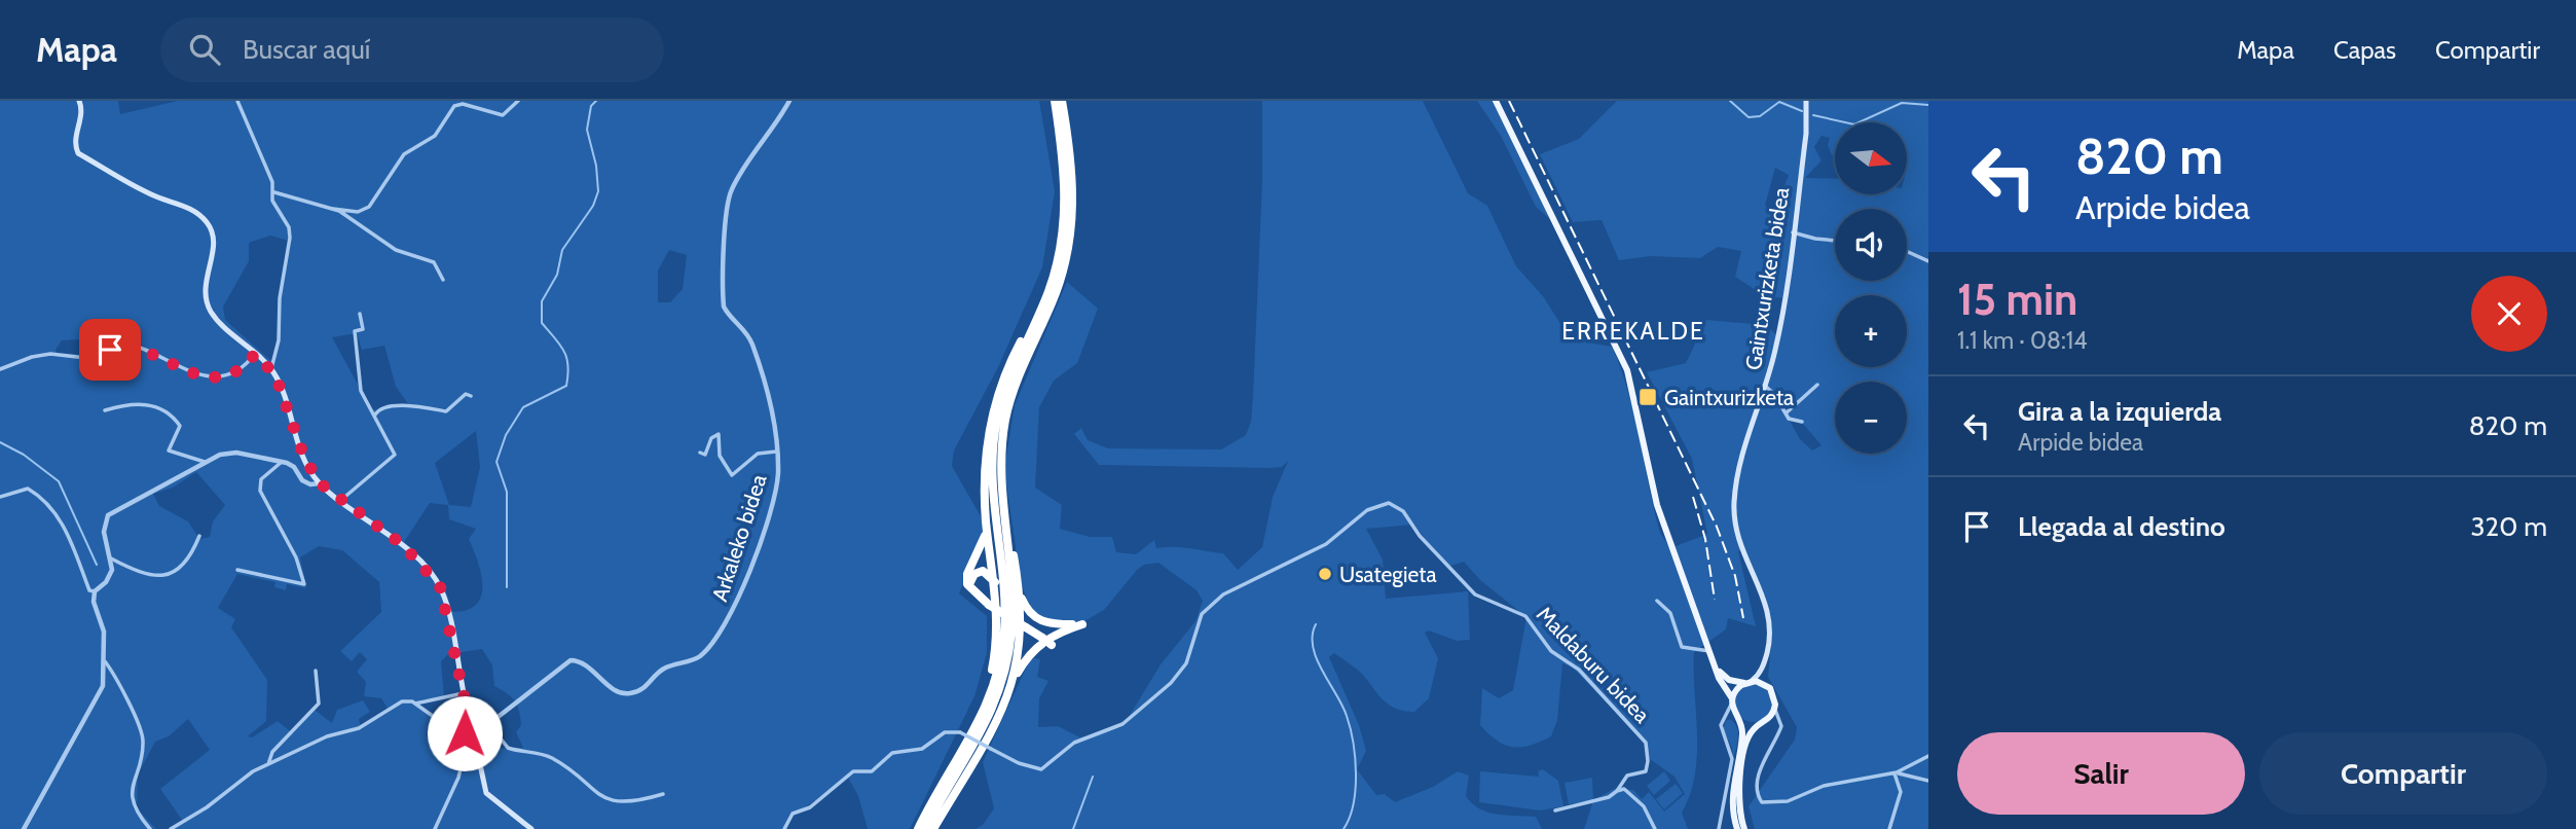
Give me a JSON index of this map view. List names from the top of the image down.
{
  "streets": {
    "main road": ["Gaintxurizketa bidea"],
    "street": ["Arkaleko bidea", "Maldaburu bidea"]
  },
  "districts": ["ERREKALDE"],
  "places": {
    "transit": ["Gaintxurizketa"],
    "other": ["Usategieta"]
  },
  "north": "right",
  "page": {
    "header": "Mapa",
    "search": "Buscar aquí",
    "nav": ["Mapa", "Capas", "Compartir"],
    "turn": ["820 m", "Arpide bidea"],
    "map_buttons": ["+", "−"],
    "heading": ["15 min", "1.1 km · 08:14"],
    "list": [
      {
        "name": "Gira a la izquierda",
        "note": "Arpide bidea",
        "value": "820 m"
      },
      {
        "name": "Llegada al destino",
        "value": "320 m"
      }
    ],
    "buttons": ["Salir", "Compartir"]
  }
}
